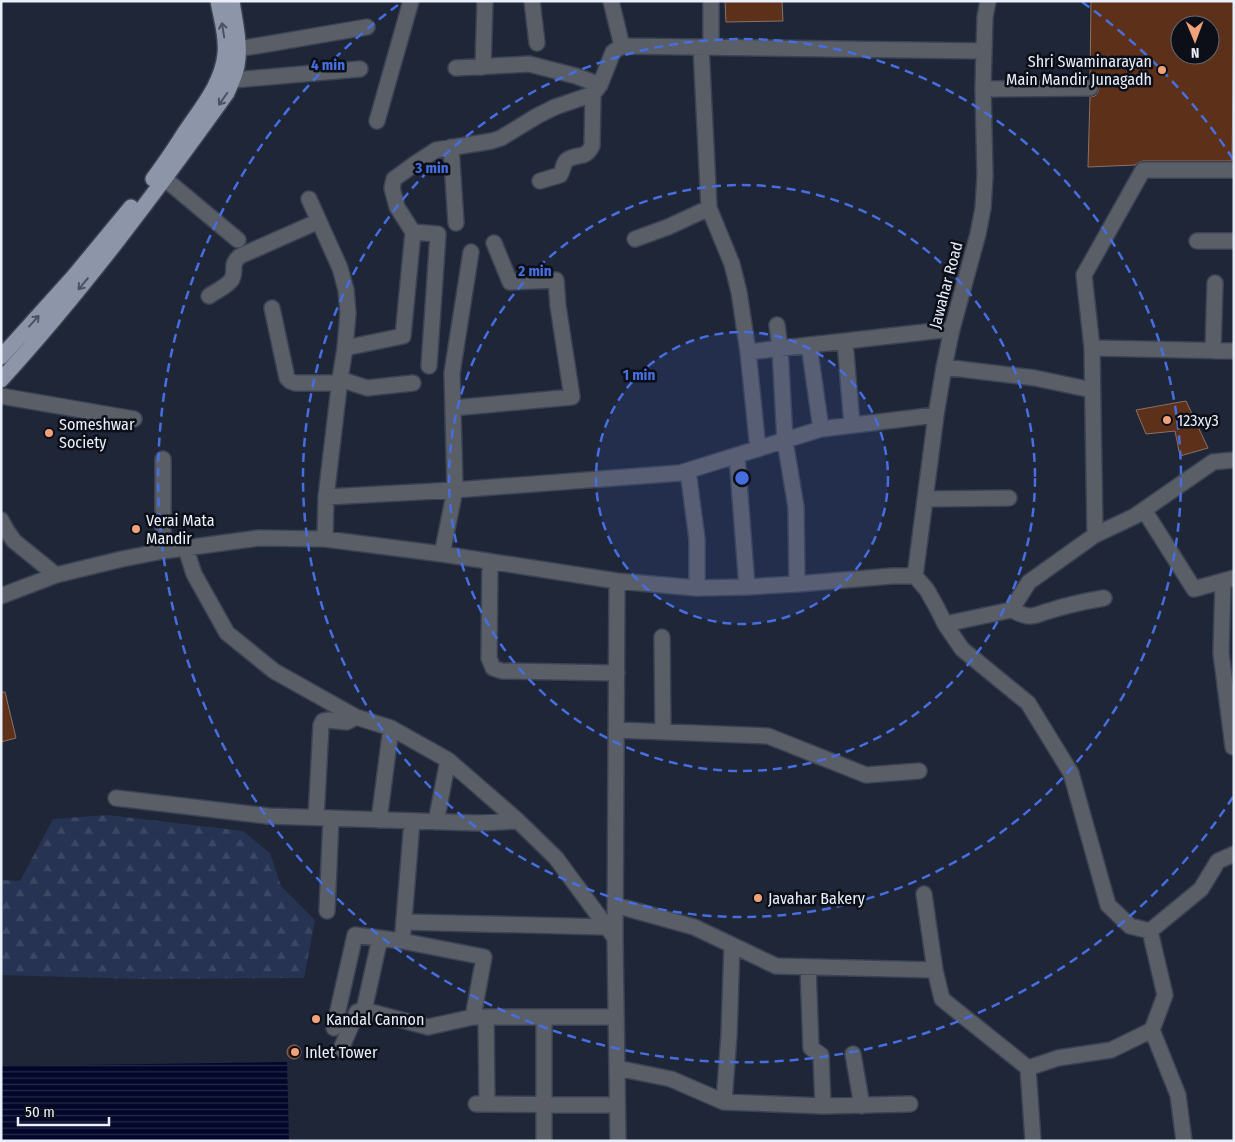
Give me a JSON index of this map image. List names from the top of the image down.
{
  "streets": {
    "street": ["Jawahar Road"]
  },
  "places": [
    "Shri Swaminarayan Main Mandir Junagadh",
    "123xy3",
    "Someshwar Society",
    "Verai Mata Mandir",
    "Javahar Bakery",
    "Kandal Cannon",
    "Inlet Tower"
  ],
  "scale_bar": "50 m",
  "north": "bottom",
  "rings": [
    "4 min",
    "3 min",
    "2 min",
    "1 min"
  ]
}
